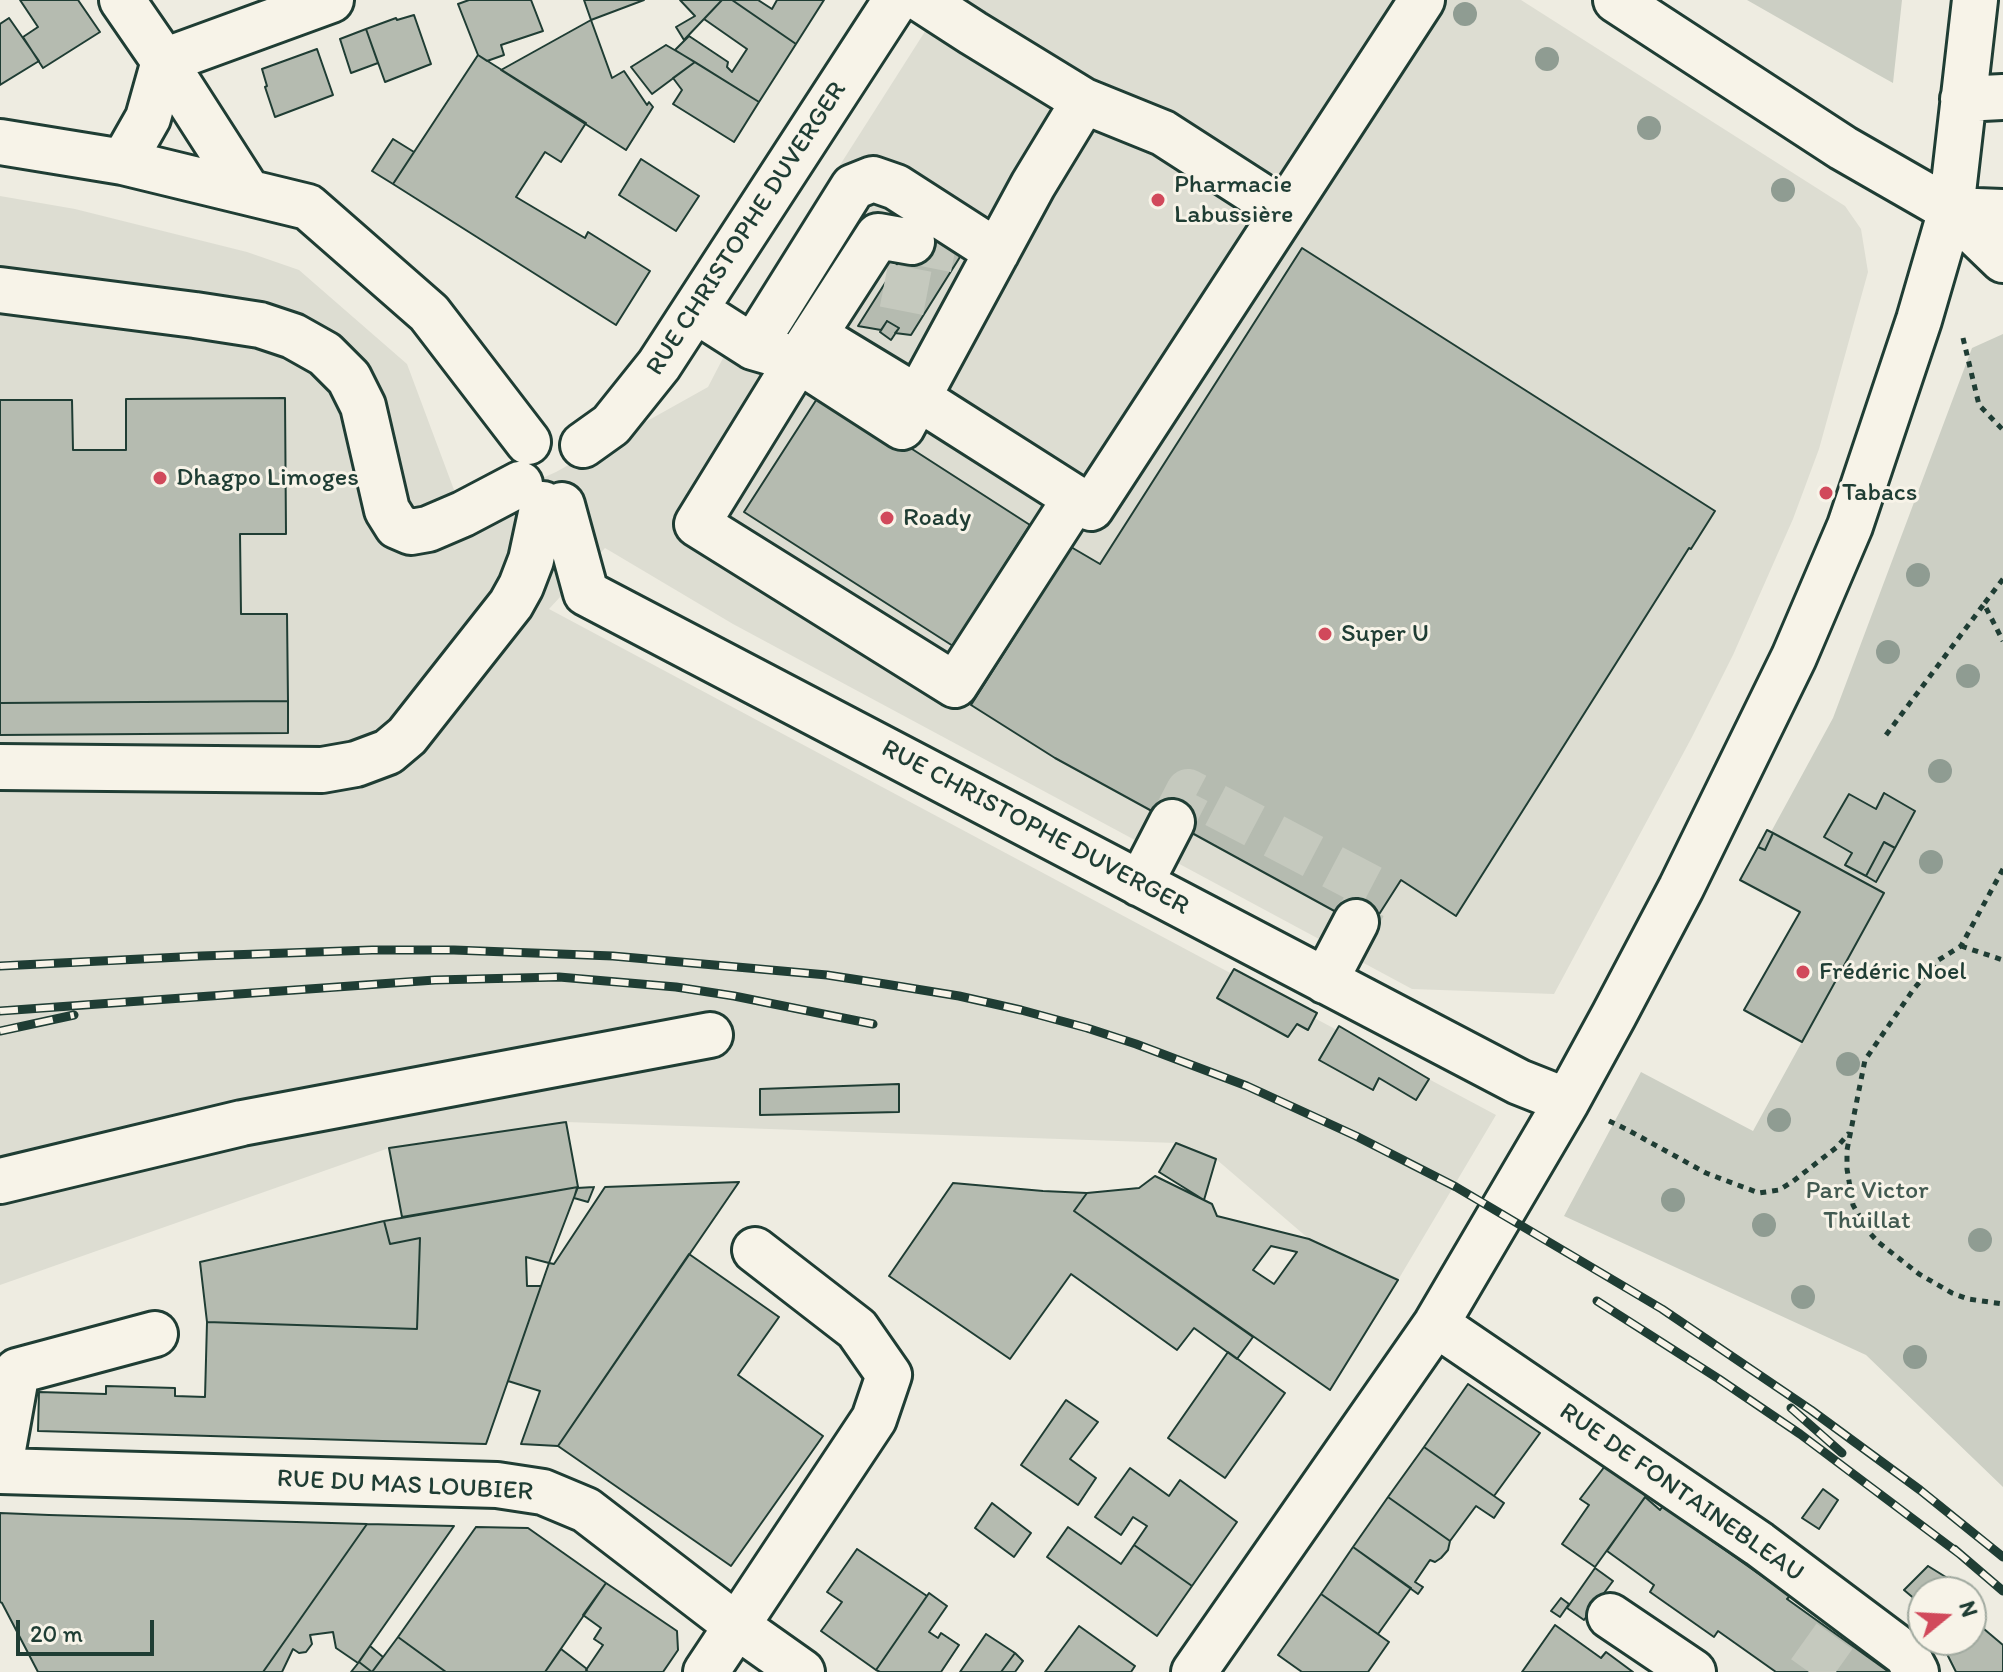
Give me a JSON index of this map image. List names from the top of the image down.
{
  "streets": {
    "street": ["RUE CHRISTOPHE DUVERGER", "RUE DU MAS LOUBIER", "RUE DE FONTAINEBLEAU"]
  },
  "parks": ["Parc Victor Thuillat"],
  "places": [
    "Pharmacie Labussière",
    "Dhagpo Limoges",
    "Tabacs",
    "Roady",
    "Super U",
    "Frédéric Noel"
  ],
  "scale_bar": "20 m",
  "north": "right"
}
